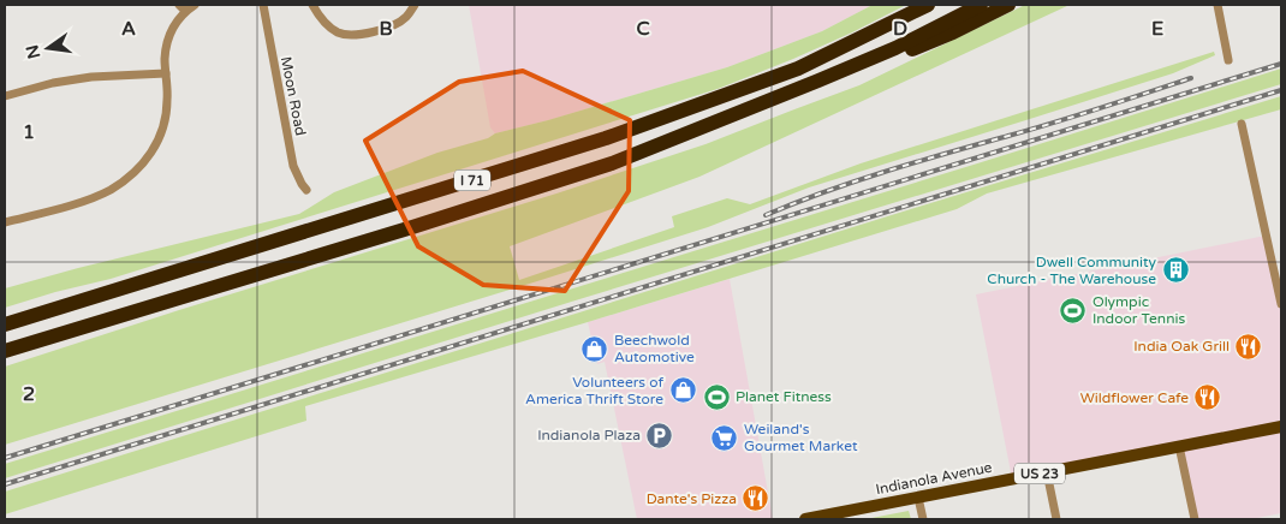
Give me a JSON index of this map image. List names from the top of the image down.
{
  "streets": {
    "highway": ["I 71"],
    "main road": ["US 23", "Indianola Avenue"],
    "street": ["Moon Road"]
  },
  "places": {
    "building": ["Dwell Community Church - The Warehouse"],
    "sports": ["Olympic Indoor Tennis", "Planet Fitness"],
    "restaurant": ["India Oak Grill", "Wildflower Cafe", "Dante's Pizza"],
    "shop": ["Beechwold Automotive", "Volunteers of America Thrift Store"],
    "parking": ["Indianola Plaza"],
    "supermarket": ["Weiland's Gourmet Market"]
  },
  "north": "left",
  "grid": {
    "columns": [
      "A",
      "B",
      "C",
      "D",
      "E"
    ],
    "rows": ["1", "2"]
  }
}
